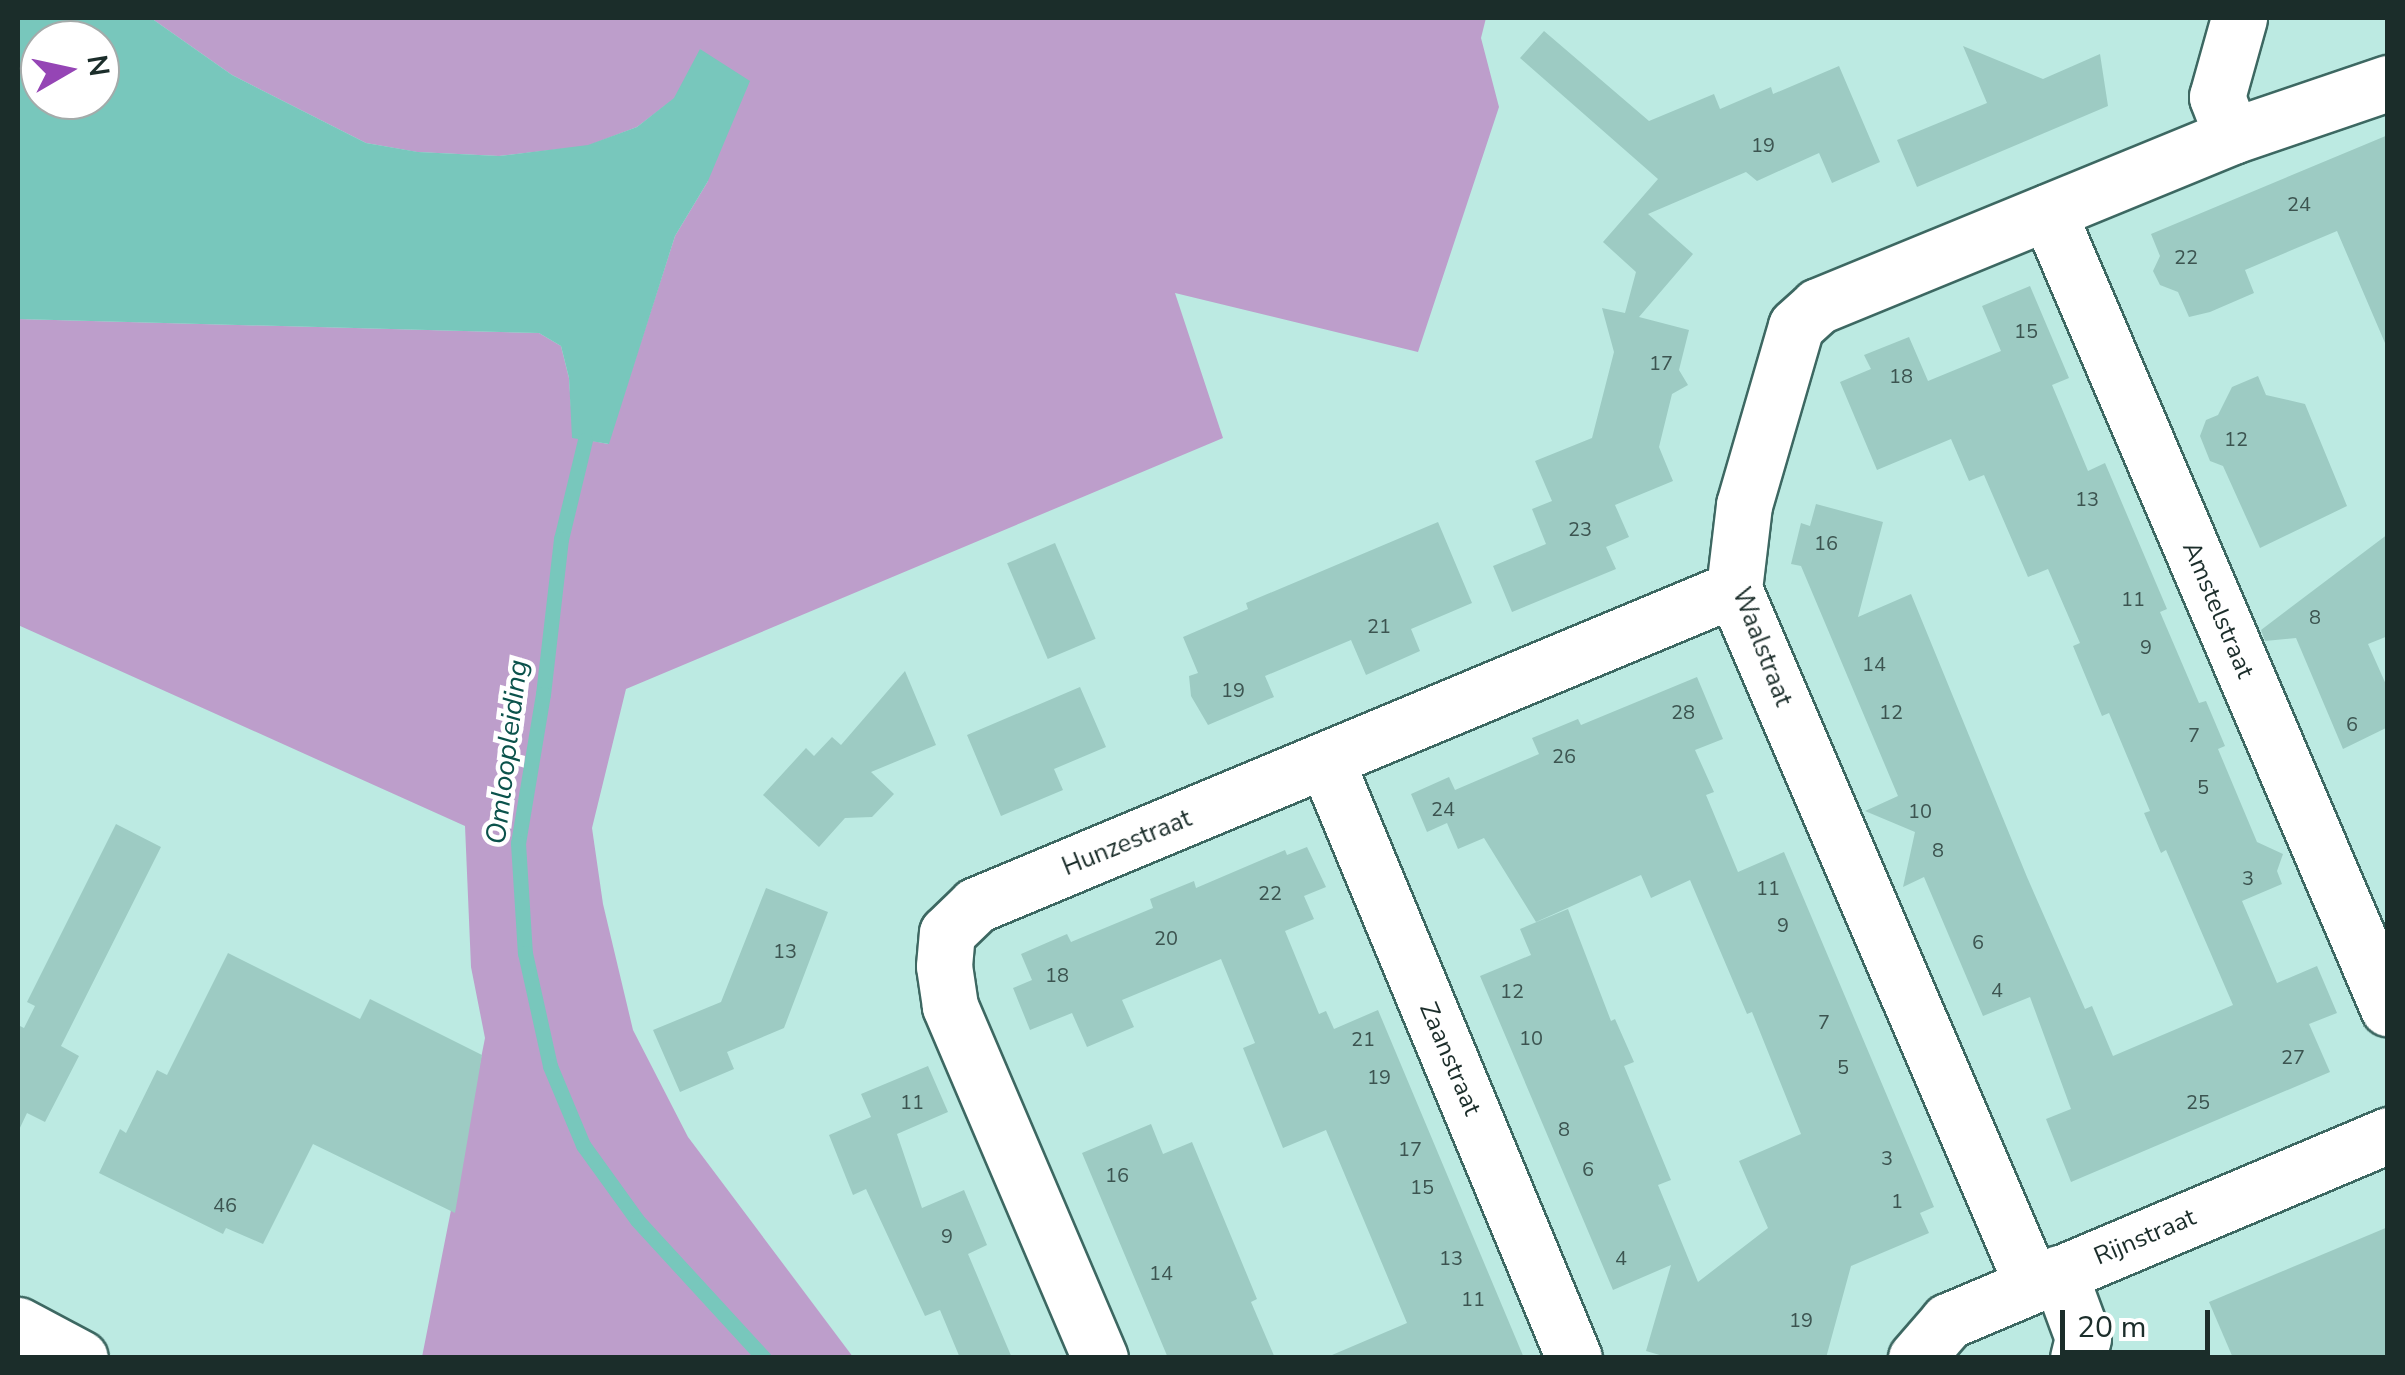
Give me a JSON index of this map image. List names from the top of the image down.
{
  "streets": {
    "street": [
      "Amstelstraat",
      "Waalstraat",
      "Hunzestraat",
      "Zaanstraat",
      "Rijnstraat"
    ]
  },
  "crossings": [
    ["Amstelstraat", "Waalstraat"],
    ["Waalstraat", "Hunzestraat"],
    ["Waalstraat", "Rijnstraat"],
    ["Hunzestraat", "Zaanstraat"]
  ],
  "water": ["Omloopleiding"],
  "house_numbers": [
    "19",
    "24",
    "22",
    "15",
    "17",
    "18",
    "12",
    "13",
    "23",
    "16",
    "11",
    "8",
    "21",
    "9",
    "14",
    "19",
    "28",
    "12",
    "6",
    "7",
    "26",
    "5",
    "24",
    "10",
    "8",
    "3",
    "11",
    "22",
    "9",
    "20",
    "6",
    "13",
    "18",
    "4",
    "12",
    "7",
    "10",
    "21",
    "27",
    "5",
    "19",
    "11",
    "25",
    "8",
    "17",
    "3",
    "6",
    "16",
    "15",
    "1",
    "46",
    "9",
    "13",
    "4",
    "14",
    "11",
    "19"
  ],
  "scale_bar": "20 m",
  "north": "right"
}
